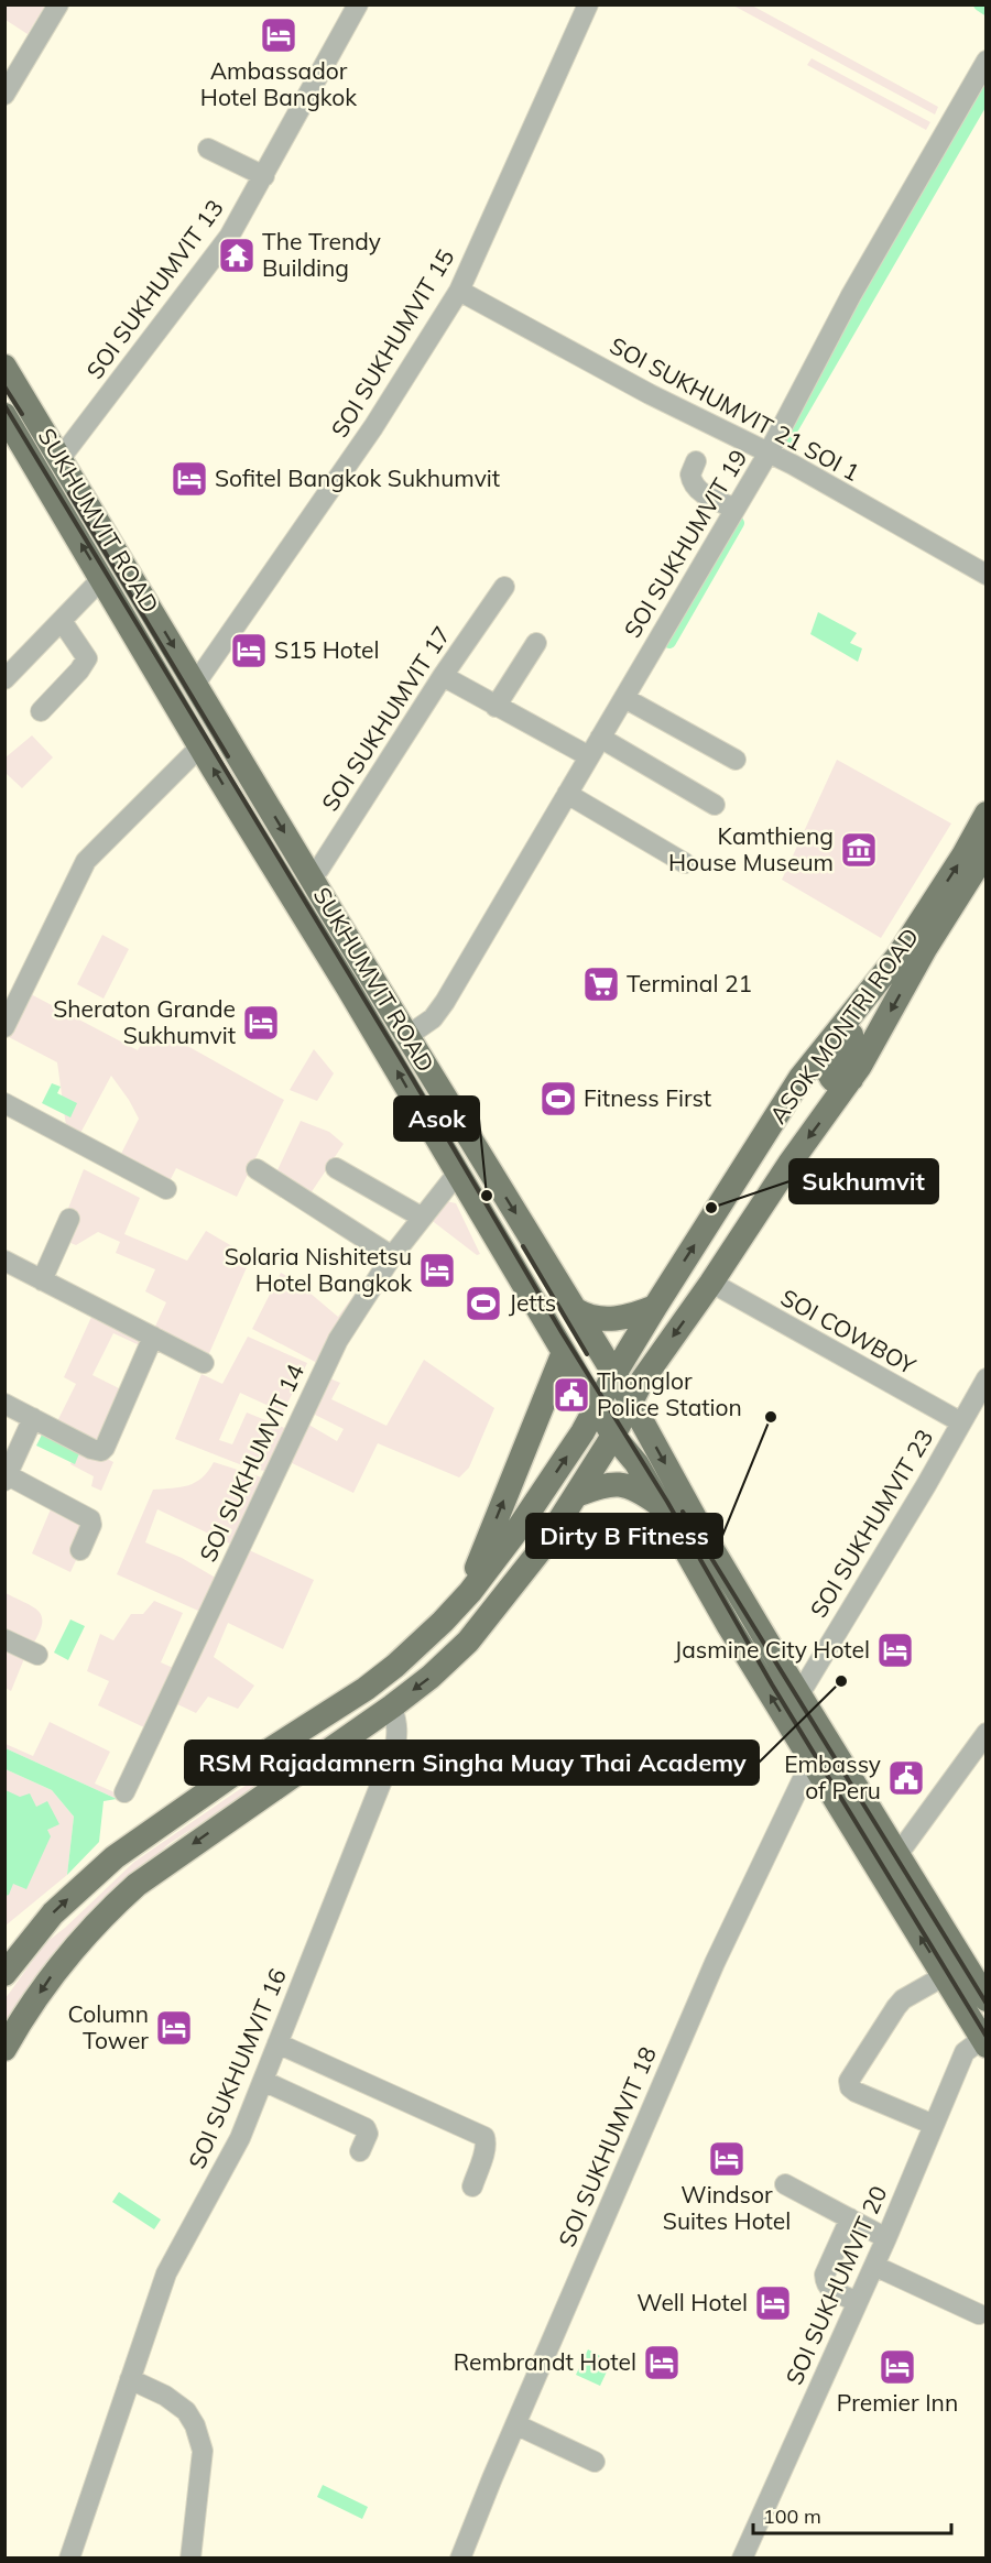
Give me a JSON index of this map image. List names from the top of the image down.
{
  "streets": {
    "main road": ["SUKHUMVIT ROAD", "ASOK MONTRI ROAD"],
    "street": [
      "SOI SUKHUMVIT 13",
      "SOI SUKHUMVIT 15",
      "SOI SUKHUMVIT 21 SOI 1",
      "SOI SUKHUMVIT 19",
      "SOI SUKHUMVIT 17",
      "SOI COWBOY",
      "SOI SUKHUMVIT 14",
      "SOI SUKHUMVIT 23",
      "SOI SUKHUMVIT 16",
      "SOI SUKHUMVIT 18",
      "SOI SUKHUMVIT 20"
    ]
  },
  "crossings": [
    ["SOI SUKHUMVIT 13", "SUKHUMVIT ROAD"],
    ["SOI SUKHUMVIT 15", "SOI SUKHUMVIT 21 SOI 1"],
    ["SOI SUKHUMVIT 15", "SUKHUMVIT ROAD"],
    ["SOI SUKHUMVIT 21 SOI 1", "SOI SUKHUMVIT 19"],
    ["SUKHUMVIT ROAD", "SOI SUKHUMVIT 19"],
    ["SUKHUMVIT ROAD", "SOI SUKHUMVIT 17"],
    ["SUKHUMVIT ROAD", "ASOK MONTRI ROAD"],
    ["SUKHUMVIT ROAD", "SOI SUKHUMVIT 14"],
    ["SUKHUMVIT ROAD", "SOI SUKHUMVIT 23"],
    ["SUKHUMVIT ROAD", "SOI SUKHUMVIT 18"],
    ["SUKHUMVIT ROAD", "SOI SUKHUMVIT 20"],
    ["ASOK MONTRI ROAD", "SOI COWBOY"],
    ["ASOK MONTRI ROAD", "SOI SUKHUMVIT 16"],
    ["SOI COWBOY", "SOI SUKHUMVIT 23"]
  ],
  "places": {
    "hotel": [
      "Ambassador Hotel Bangkok",
      "Sofitel Bangkok Sukhumvit",
      "S15 Hotel",
      "Sheraton Grande Sukhumvit",
      "Solaria Nishitetsu Hotel Bangkok",
      "Jasmine City Hotel",
      "Column Tower",
      "Windsor Suites Hotel",
      "Well Hotel",
      "Rembrandt Hotel",
      "Premier Inn"
    ],
    "temple": ["The Trendy Building"],
    "museum": ["Kamthieng House Museum"],
    "supermarket": ["Terminal 21"],
    "sports": ["Fitness First", "Jetts"],
    "other": [
      "Asok",
      "Sukhumvit",
      "Dirty B Fitness",
      "RSM Rajadamnern Singha Muay Thai Academy"
    ],
    "public building": ["Thonglor Police Station", "Embassy of Peru"]
  },
  "scale_bar": "100 m"
}
